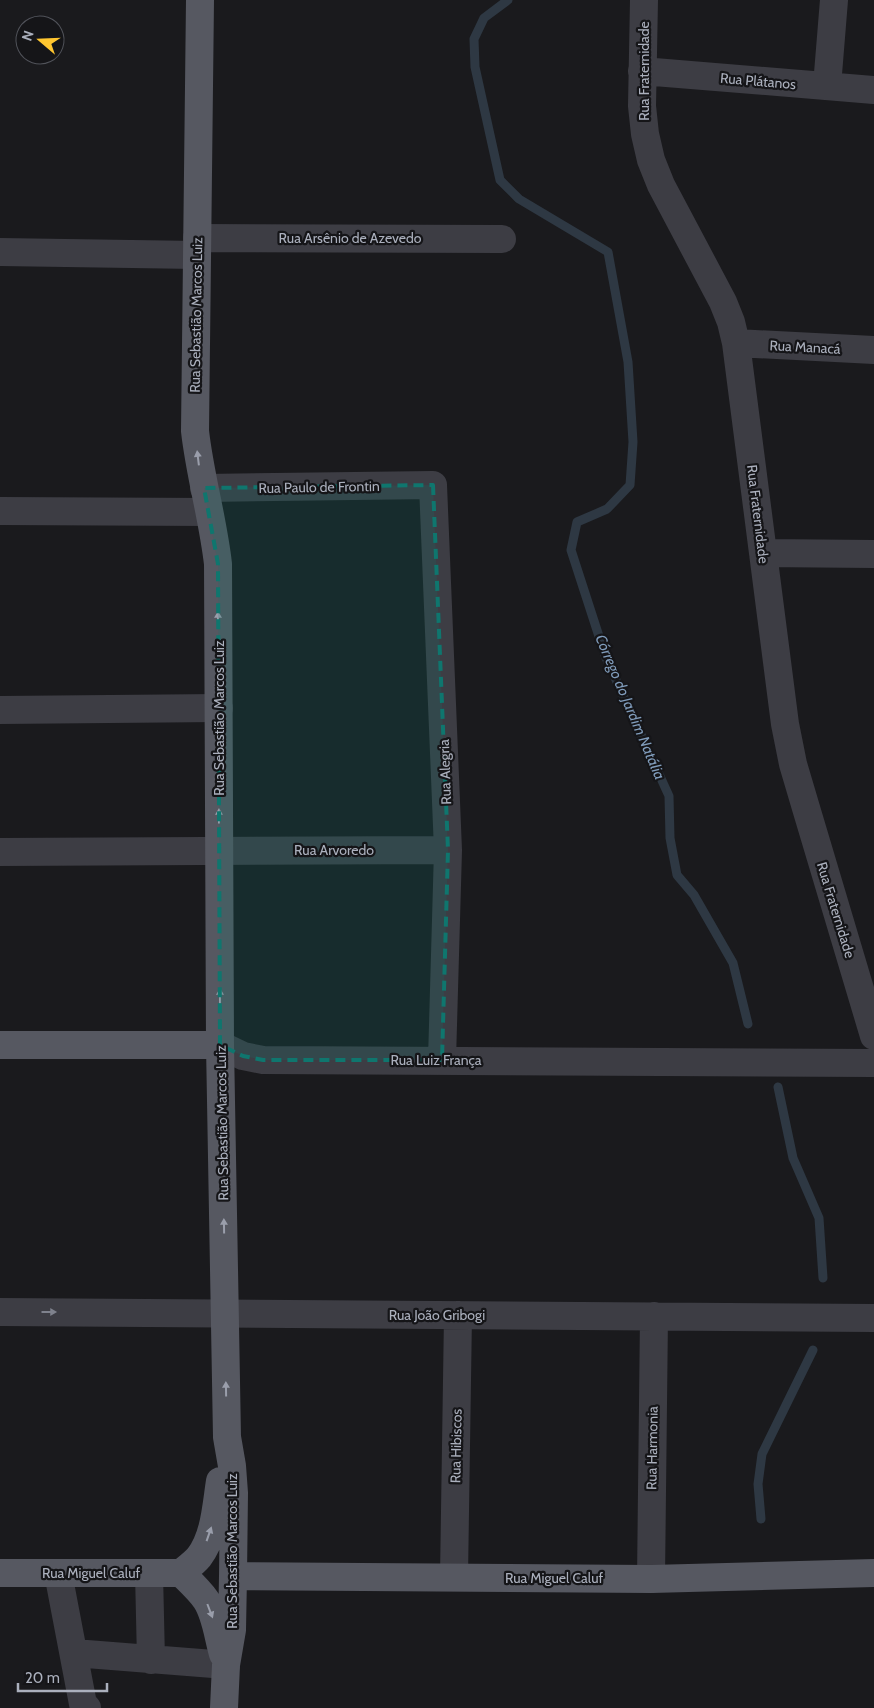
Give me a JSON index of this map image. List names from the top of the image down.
{
  "streets": {
    "main road": ["Rua Sebastião Marcos Luiz", "Rua Luiz França", "Rua Miguel Caluf"],
    "street": [
      "Rua Fraternidade",
      "Rua Plátanos",
      "Rua Arsênio de Azevedo",
      "Rua Manacá",
      "Rua Paulo de Frontin",
      "Rua Alegria",
      "Rua Arvoredo",
      "Rua João Gribogi",
      "Rua Hibiscos",
      "Rua Harmonia"
    ]
  },
  "crossings": [
    ["Rua Fraternidade", "Rua Plátanos"],
    ["Rua Fraternidade", "Rua Manacá"],
    ["Rua Arsênio de Azevedo", "Rua Sebastião Marcos Luiz"],
    ["Rua Sebastião Marcos Luiz", "Rua Paulo de Frontin"],
    ["Rua Sebastião Marcos Luiz", "Rua Arvoredo"],
    ["Rua Sebastião Marcos Luiz", "Rua Luiz França"],
    ["Rua Sebastião Marcos Luiz", "Rua João Gribogi"],
    ["Rua Sebastião Marcos Luiz", "Rua Miguel Caluf"],
    ["Rua Paulo de Frontin", "Rua Alegria"],
    ["Rua Alegria", "Rua Arvoredo"],
    ["Rua Alegria", "Rua Luiz França"],
    ["Rua João Gribogi", "Rua Hibiscos"],
    ["Rua João Gribogi", "Rua Harmonia"],
    ["Rua Hibiscos", "Rua Miguel Caluf"],
    ["Rua Harmonia", "Rua Miguel Caluf"]
  ],
  "one_way": ["Rua Sebastião Marcos Luiz"],
  "water": ["Córrego do Jardim Natália"],
  "scale_bar": "20 m",
  "north": "left"
}
